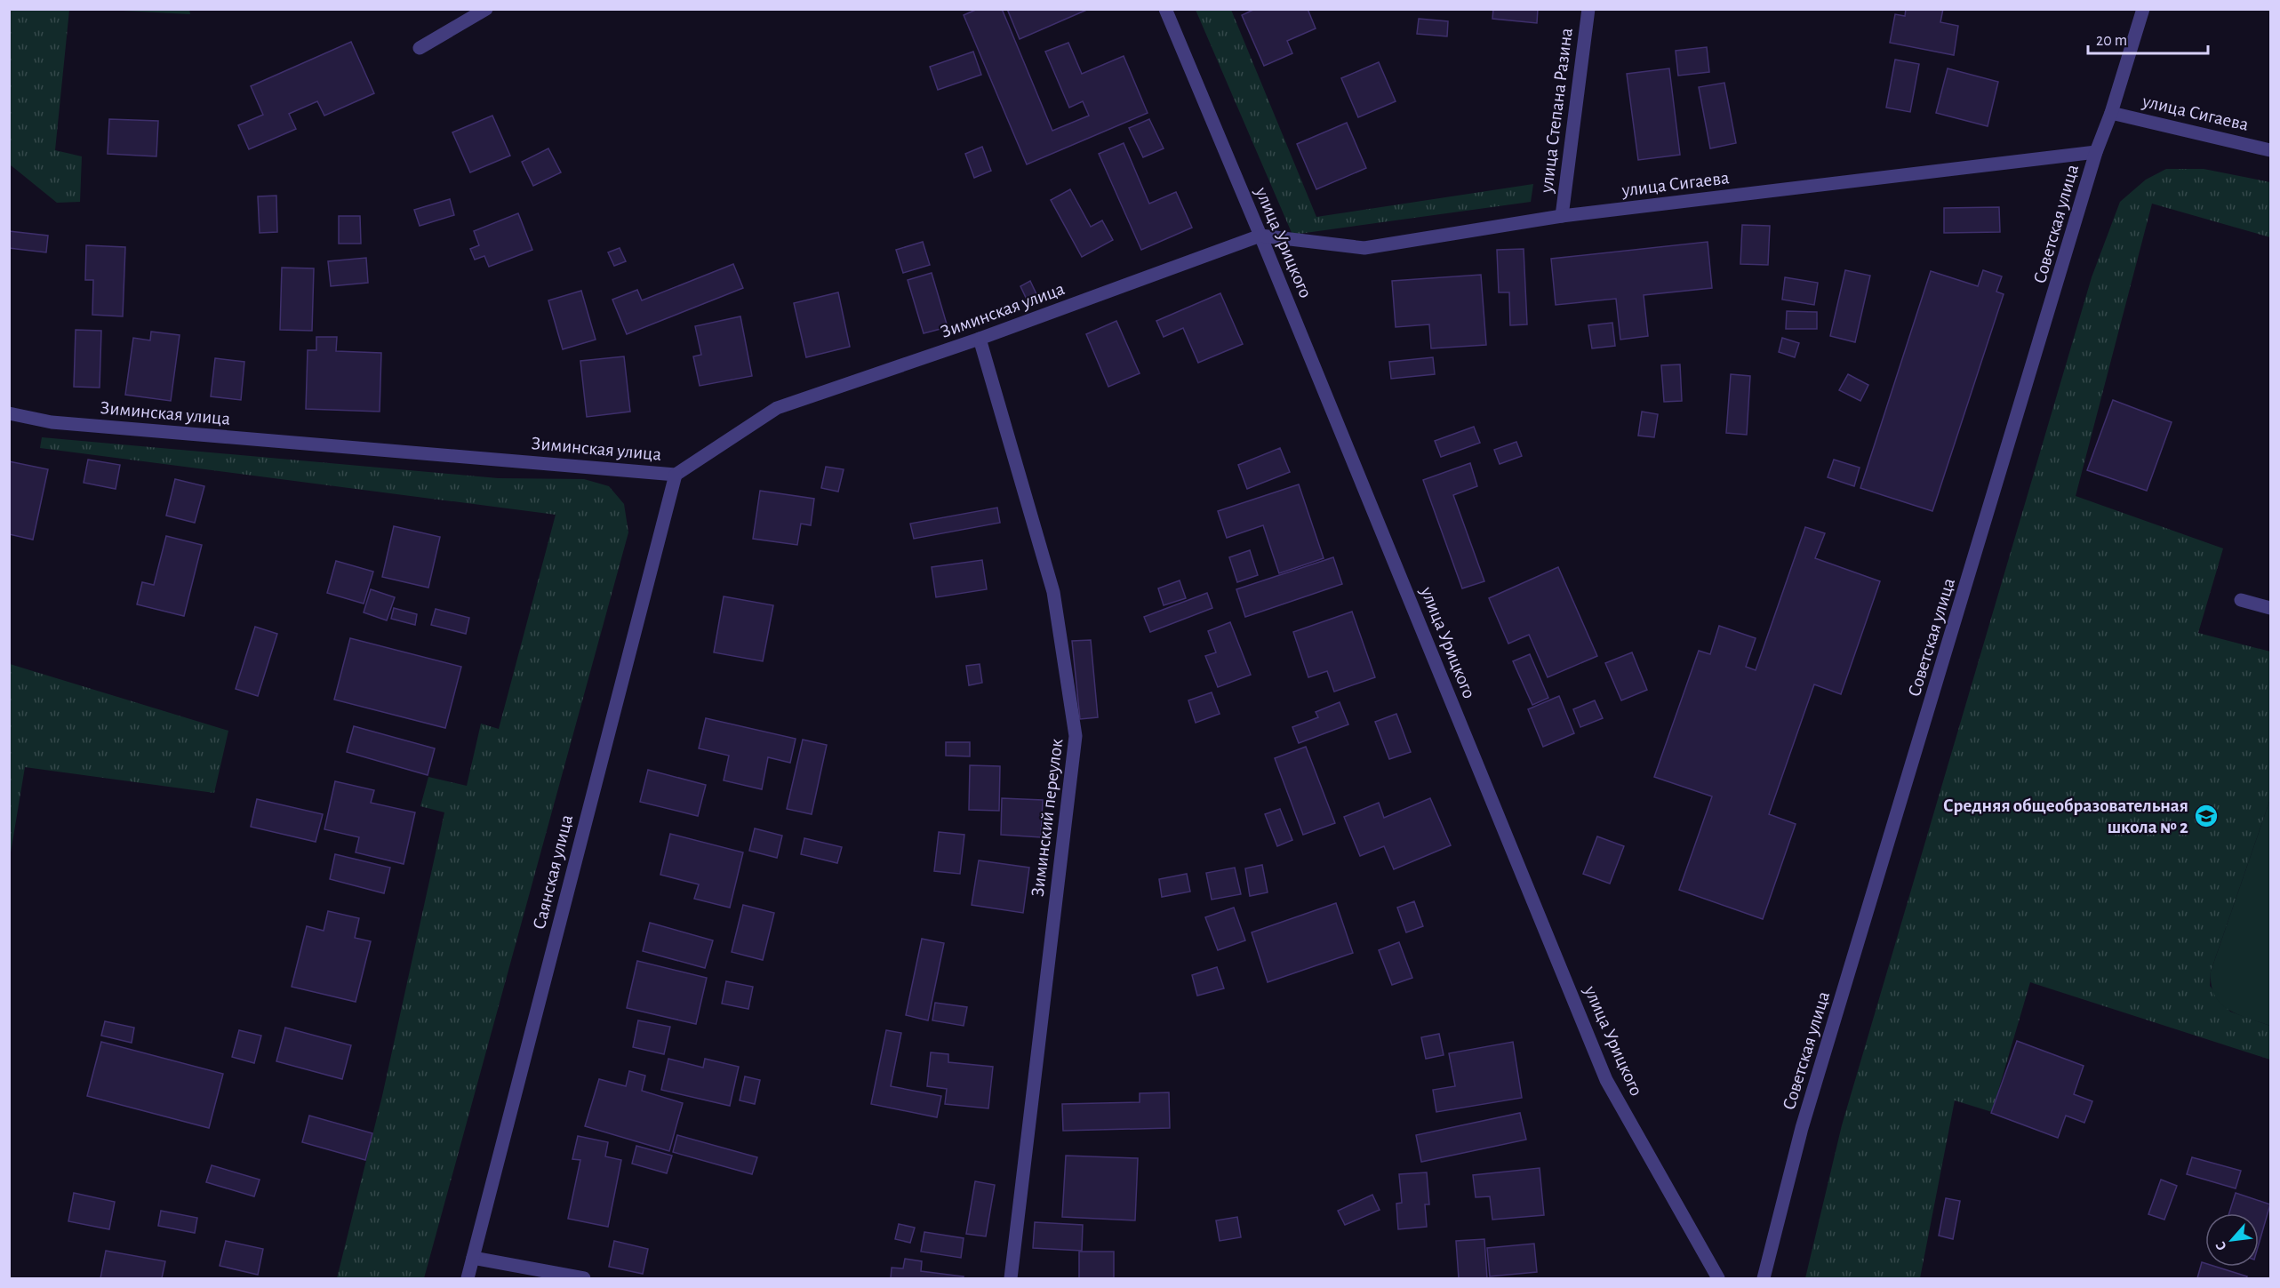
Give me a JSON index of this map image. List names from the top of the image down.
{
  "streets": {
    "street": [
      "улица Степана Разина",
      "улица Сигаева",
      "Советская улица",
      "улица Урицкого",
      "Зиминская улица",
      "Зиминский переулок",
      "Саянская улица"
    ]
  },
  "crossings": [
    ["улица Степана Разина", "улица Сигаева"],
    ["улица Сигаева", "Советская улица"],
    ["улица Сигаева", "улица Урицкого"],
    ["улица Сигаева", "Зиминская улица"],
    ["улица Урицкого", "Зиминская улица"],
    ["Зиминская улица", "Зиминский переулок"],
    ["Зиминская улица", "Саянская улица"]
  ],
  "places": {
    "school or university": ["Средняя общеобразовательная школа № 2"]
  },
  "scale_bar": "20 m",
  "north": "bottom left"
}
